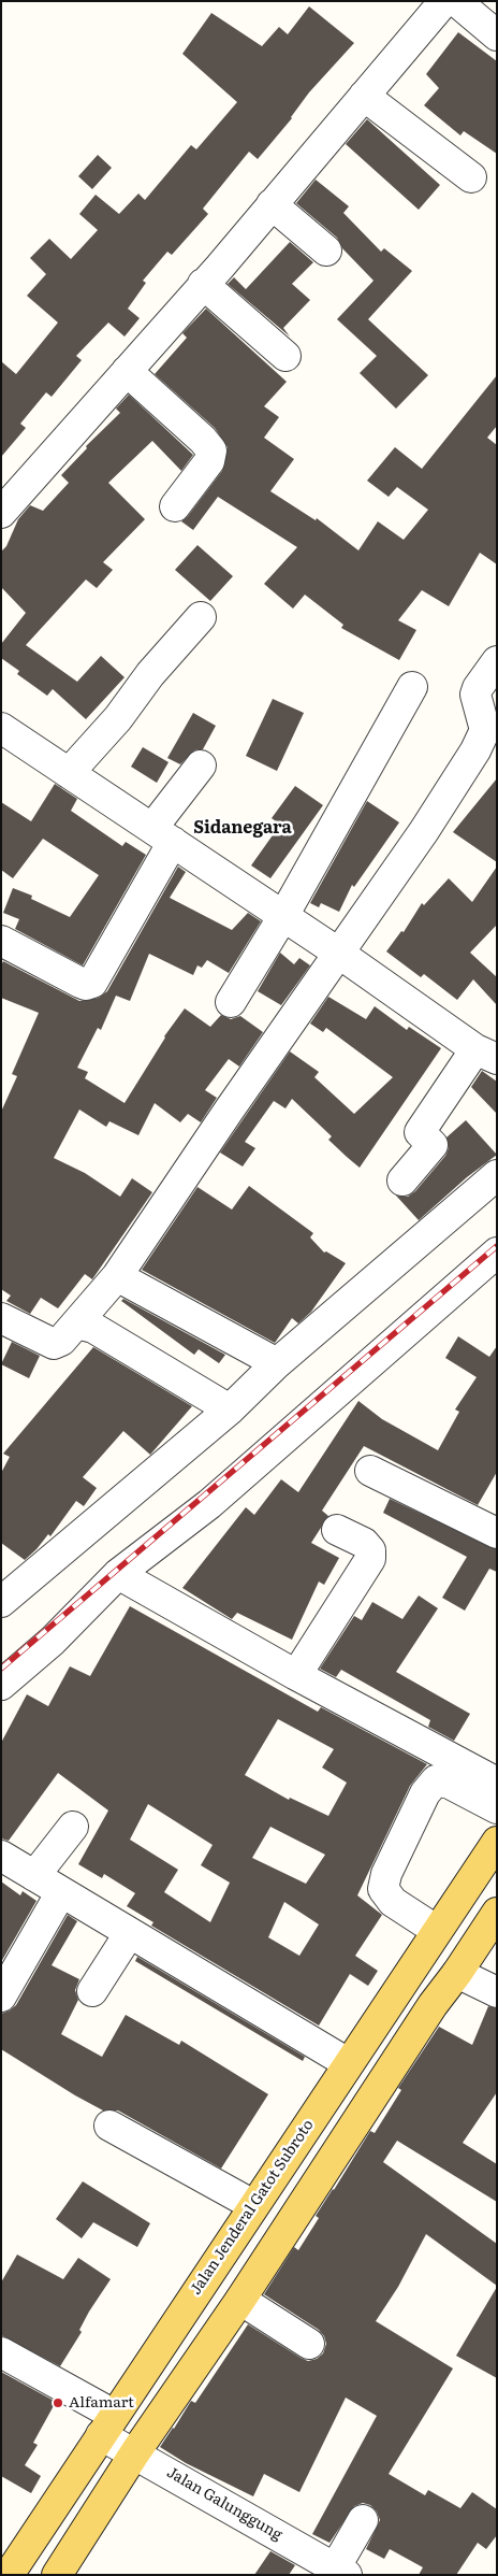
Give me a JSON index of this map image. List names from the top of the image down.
{
  "streets": {
    "main road": ["Jalan Jenderal Gatot Subroto"],
    "street": ["Jalan Galunggung"]
  },
  "crossings": [
    ["Jalan Jenderal Gatot Subroto", "Jalan Galunggung"]
  ],
  "districts": ["Sidanegara"],
  "places": ["Alfamart"]
}
